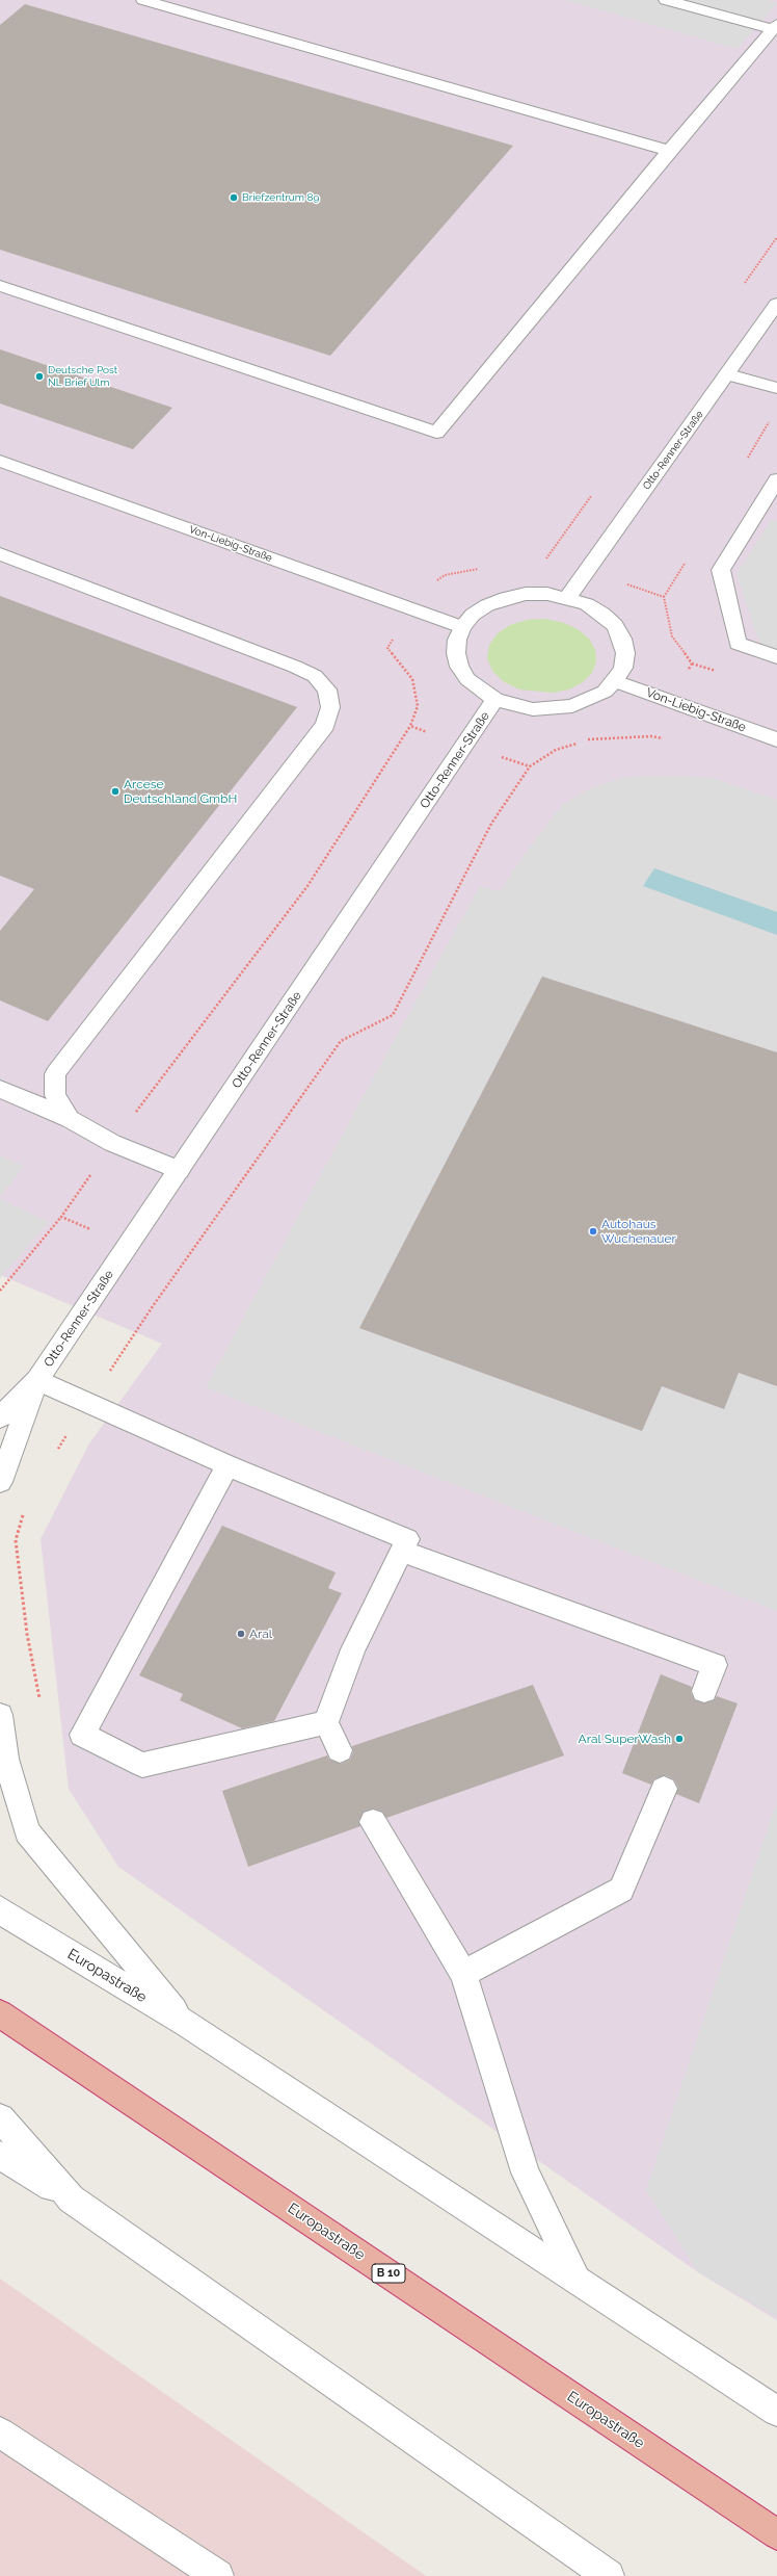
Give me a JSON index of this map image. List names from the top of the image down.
{
  "streets": {
    "highway": ["Europastraße", "B 10"],
    "street": ["Otto-Renner-Straße", "Von-Liebig-Straße"]
  },
  "crossings": [
    ["Otto-Renner-Straße", "Von-Liebig-Straße"]
  ],
  "places": [
    "Briefzentrum 89",
    "Deutsche Post NL Brief Ulm",
    "Arcese Deutschland GmbH",
    "Autohaus Wuchenauer",
    "Aral",
    "Aral SuperWash"
  ]
}
